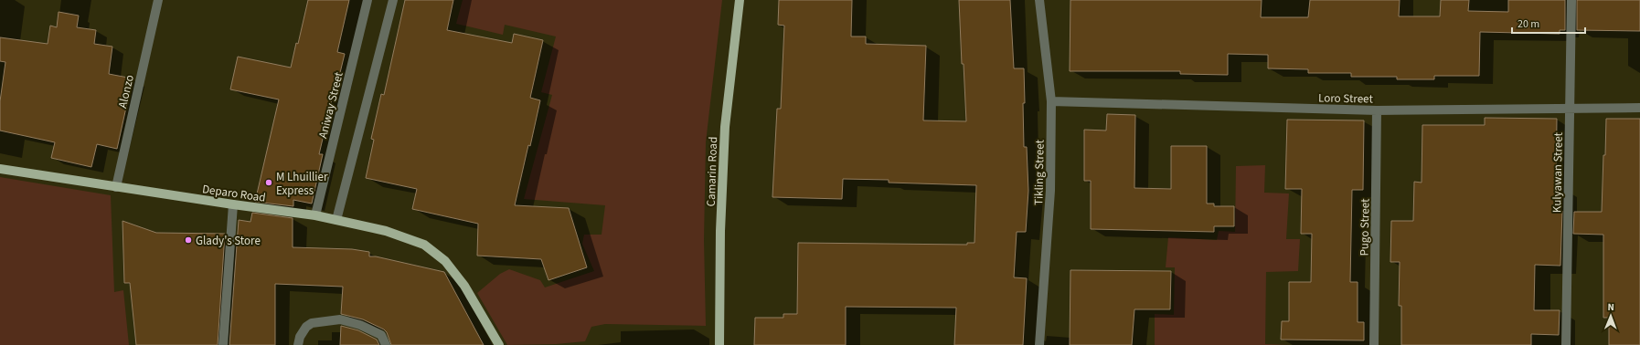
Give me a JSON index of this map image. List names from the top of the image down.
{
  "streets": {
    "main road": ["Camarin Road", "Deparo Road"],
    "street": [
      "Alonzo",
      "Loro Street",
      "Aniway Street",
      "Tikling Street",
      "Kulyawan Street",
      "Pugo Street"
    ]
  },
  "crossings": [
    ["Alonzo", "Deparo Road"],
    ["Loro Street", "Tikling Street"],
    ["Loro Street", "Kulyawan Street"],
    ["Loro Street", "Pugo Street"],
    ["Aniway Street", "Deparo Road"]
  ],
  "places": ["M Lhuillier Express", "Glady's Store"],
  "scale_bar": "20 m",
  "north": "top"
}
